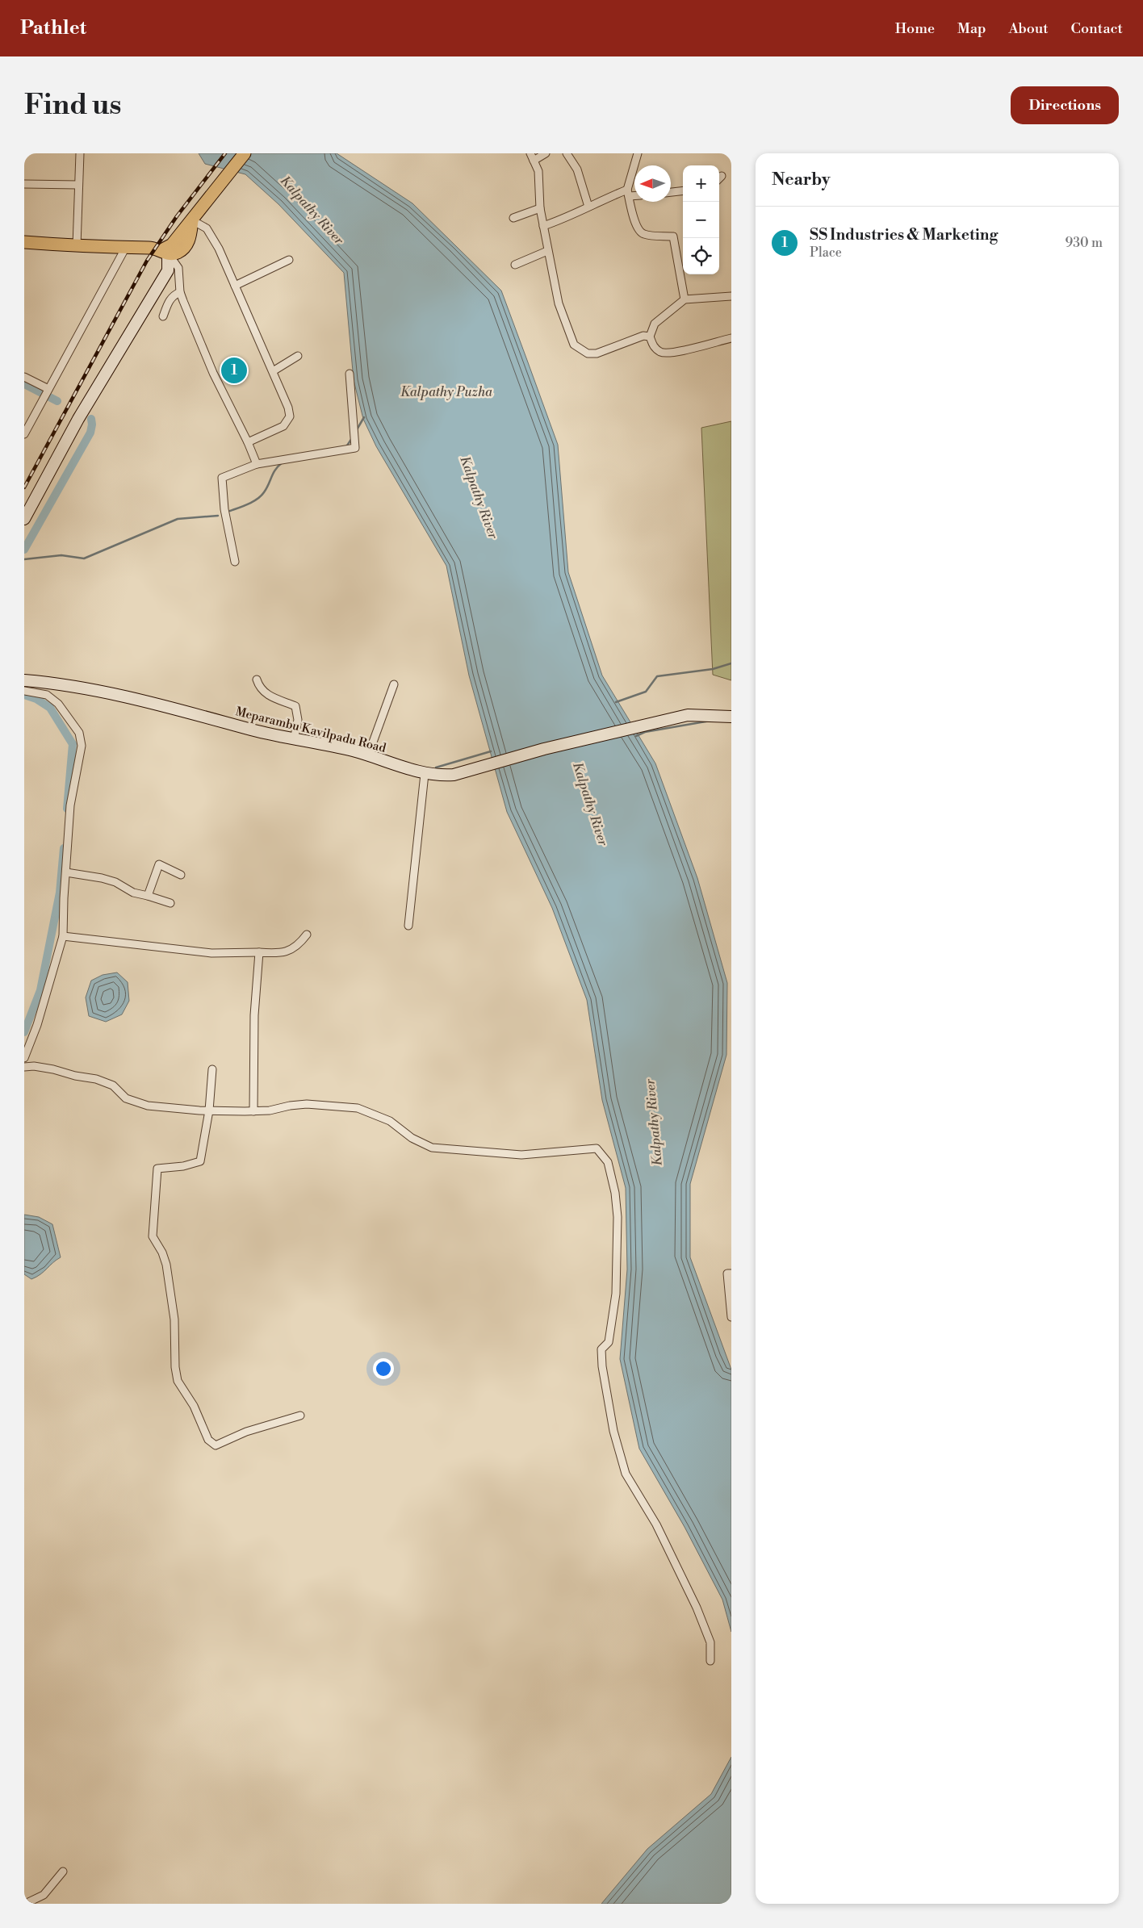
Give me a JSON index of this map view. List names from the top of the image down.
{
  "streets": {
    "main road": ["Meparambu Kavilpadu Road"]
  },
  "water": ["Kalpathy River", "Kalpathy Puzha"],
  "north": "left",
  "page": {
    "header": "Pathlet",
    "nav": [
      "Home",
      "Map",
      "About",
      "Contact"
    ],
    "buttons": "Directions",
    "title": "Find us",
    "heading": "Nearby",
    "map_buttons": ["+", "−"],
    "list": [
      {
        "mark": "1",
        "name": "SS Industries & Marketing",
        "note": "Place",
        "value": "930 m"
      }
    ],
    "pins": "1"
  }
}
